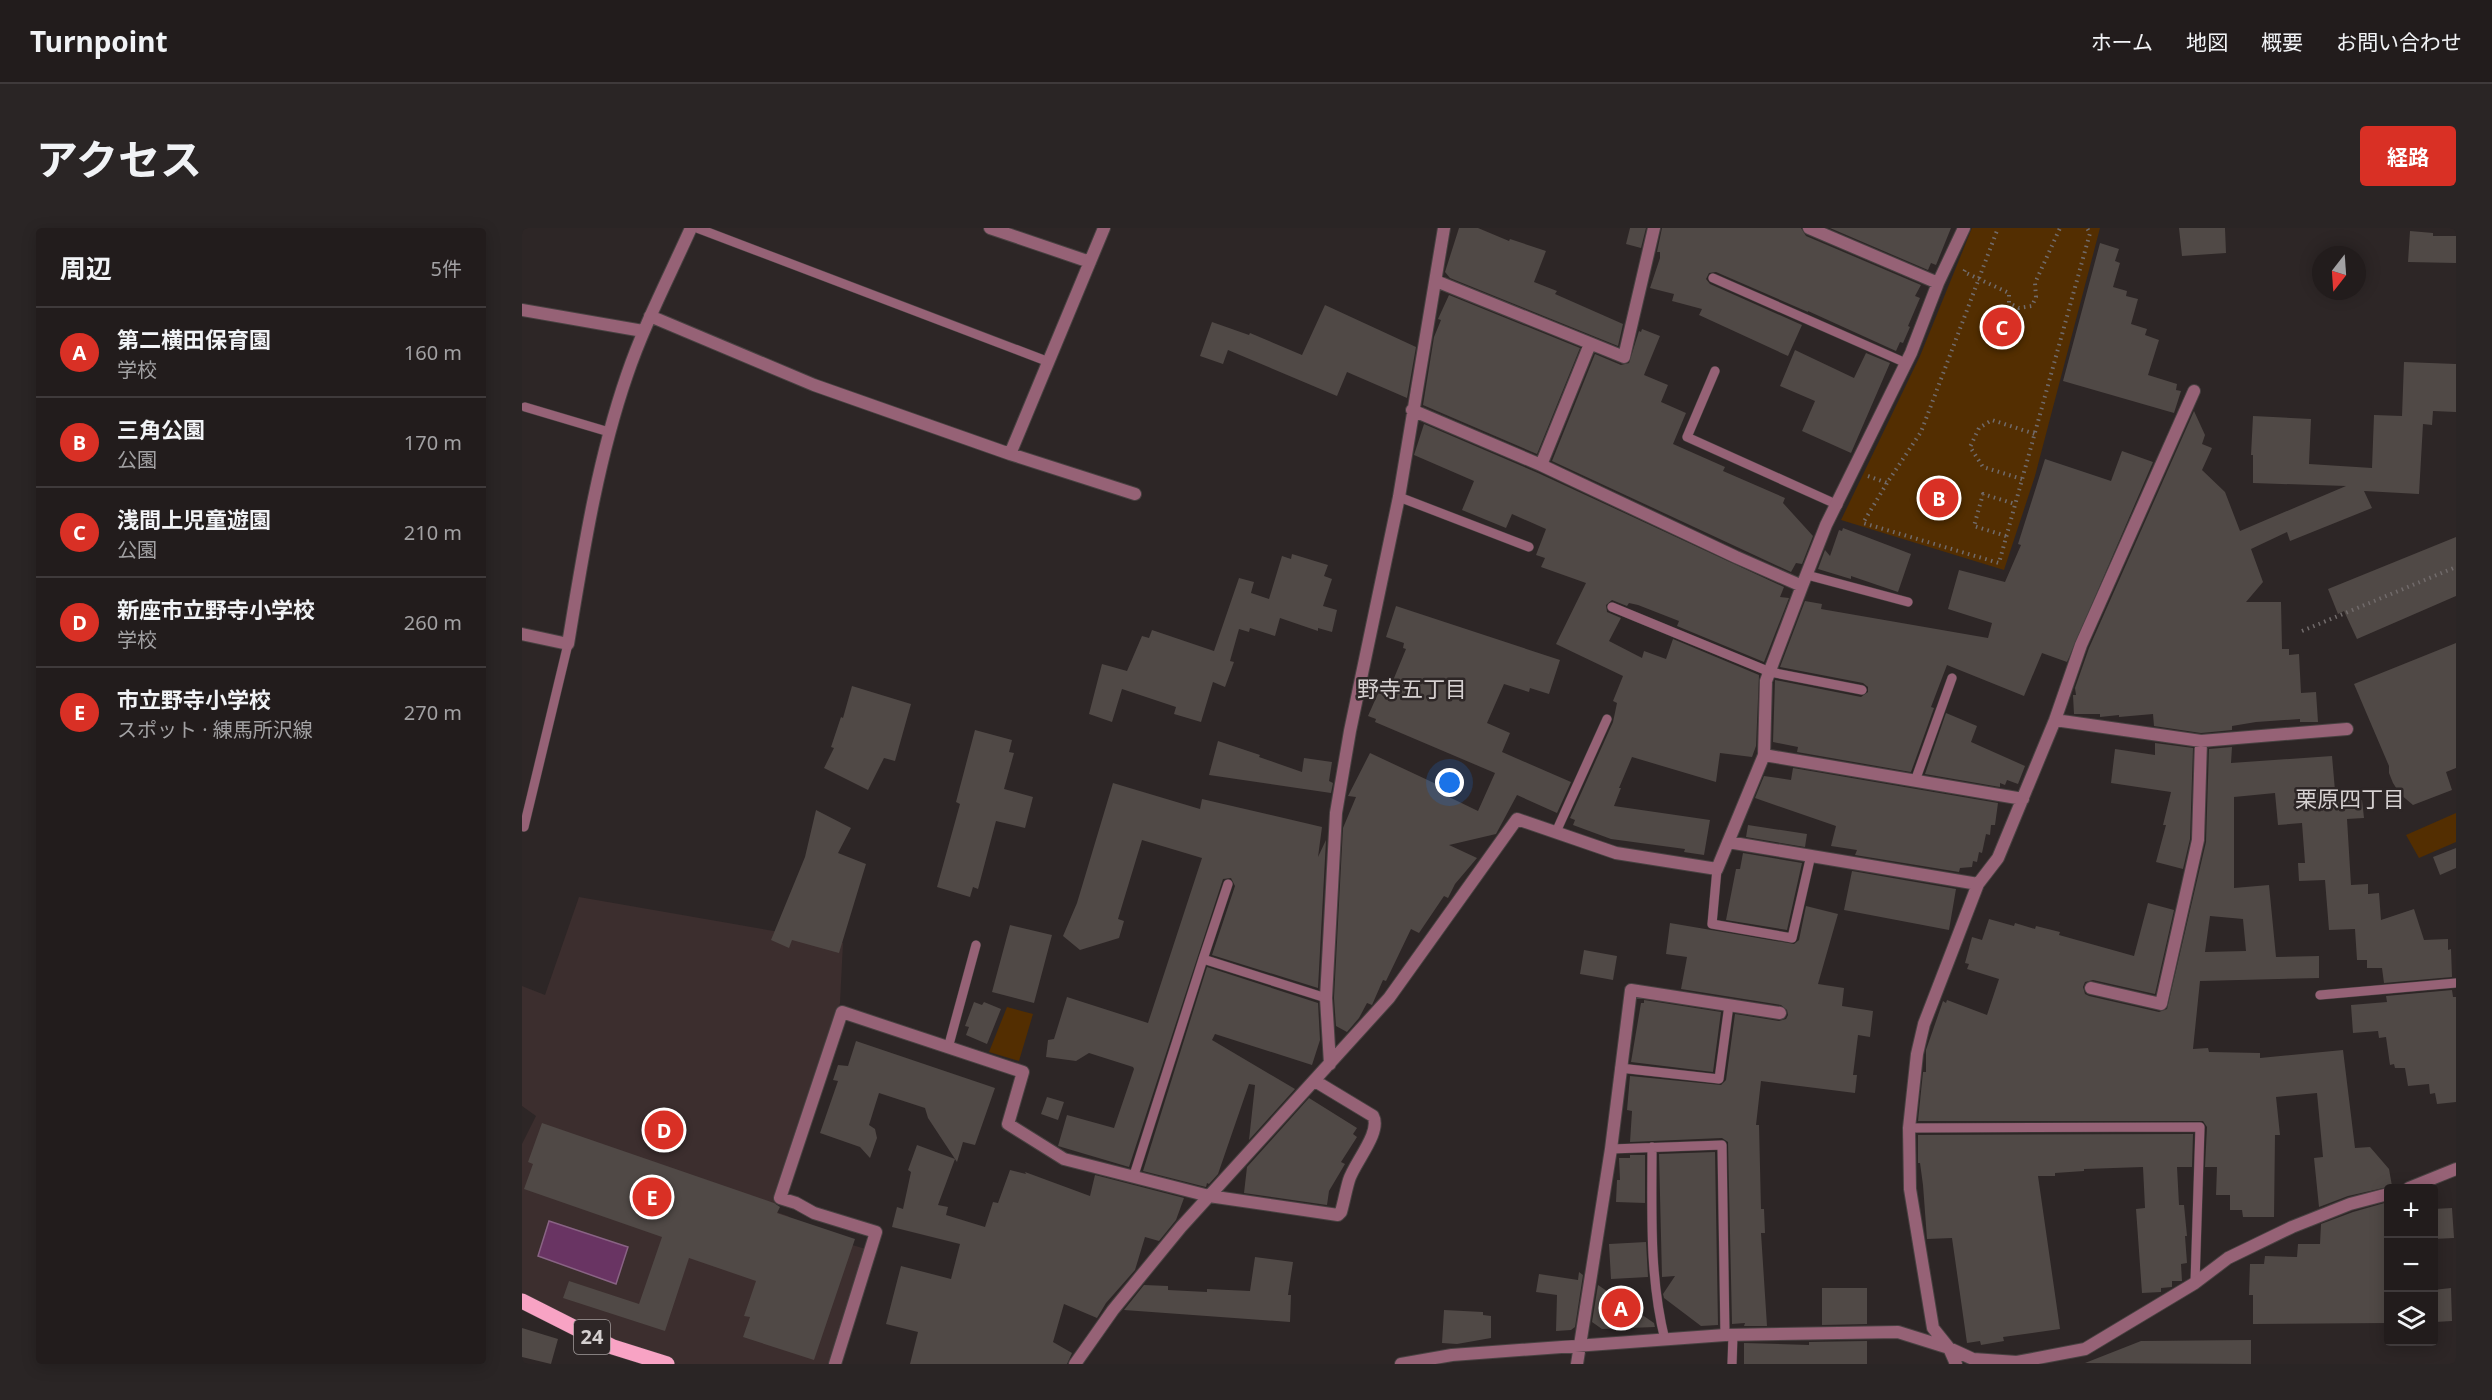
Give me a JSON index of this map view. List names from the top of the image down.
{
  "streets": {
    "main road": ["24"]
  },
  "districts": ["野寺五丁目", "栗原四丁目"],
  "north": "bottom",
  "page": {
    "header": "Turnpoint",
    "nav": [
      "ホーム",
      "地図",
      "概要",
      "お問い合わせ"
    ],
    "title": "アクセス",
    "buttons": "経路",
    "heading": ["周辺", "5件"],
    "pins": [
      "C",
      "B",
      "D",
      "E",
      "A"
    ],
    "list": [
      {
        "mark": "A",
        "name": "第二横田保育園",
        "note": "学校",
        "value": "160 m"
      },
      {
        "mark": "B",
        "name": "三角公園",
        "note": "公園",
        "value": "170 m"
      },
      {
        "mark": "C",
        "name": "浅間上児童遊園",
        "note": "公園",
        "value": "210 m"
      },
      {
        "mark": "D",
        "name": "新座市立野寺小学校",
        "note": "学校",
        "value": "260 m"
      },
      {
        "mark": "E",
        "name": "市立野寺小学校",
        "note": "スポット · 練馬所沢線",
        "value": "270 m"
      }
    ],
    "map_buttons": ["+", "−"]
  }
}
